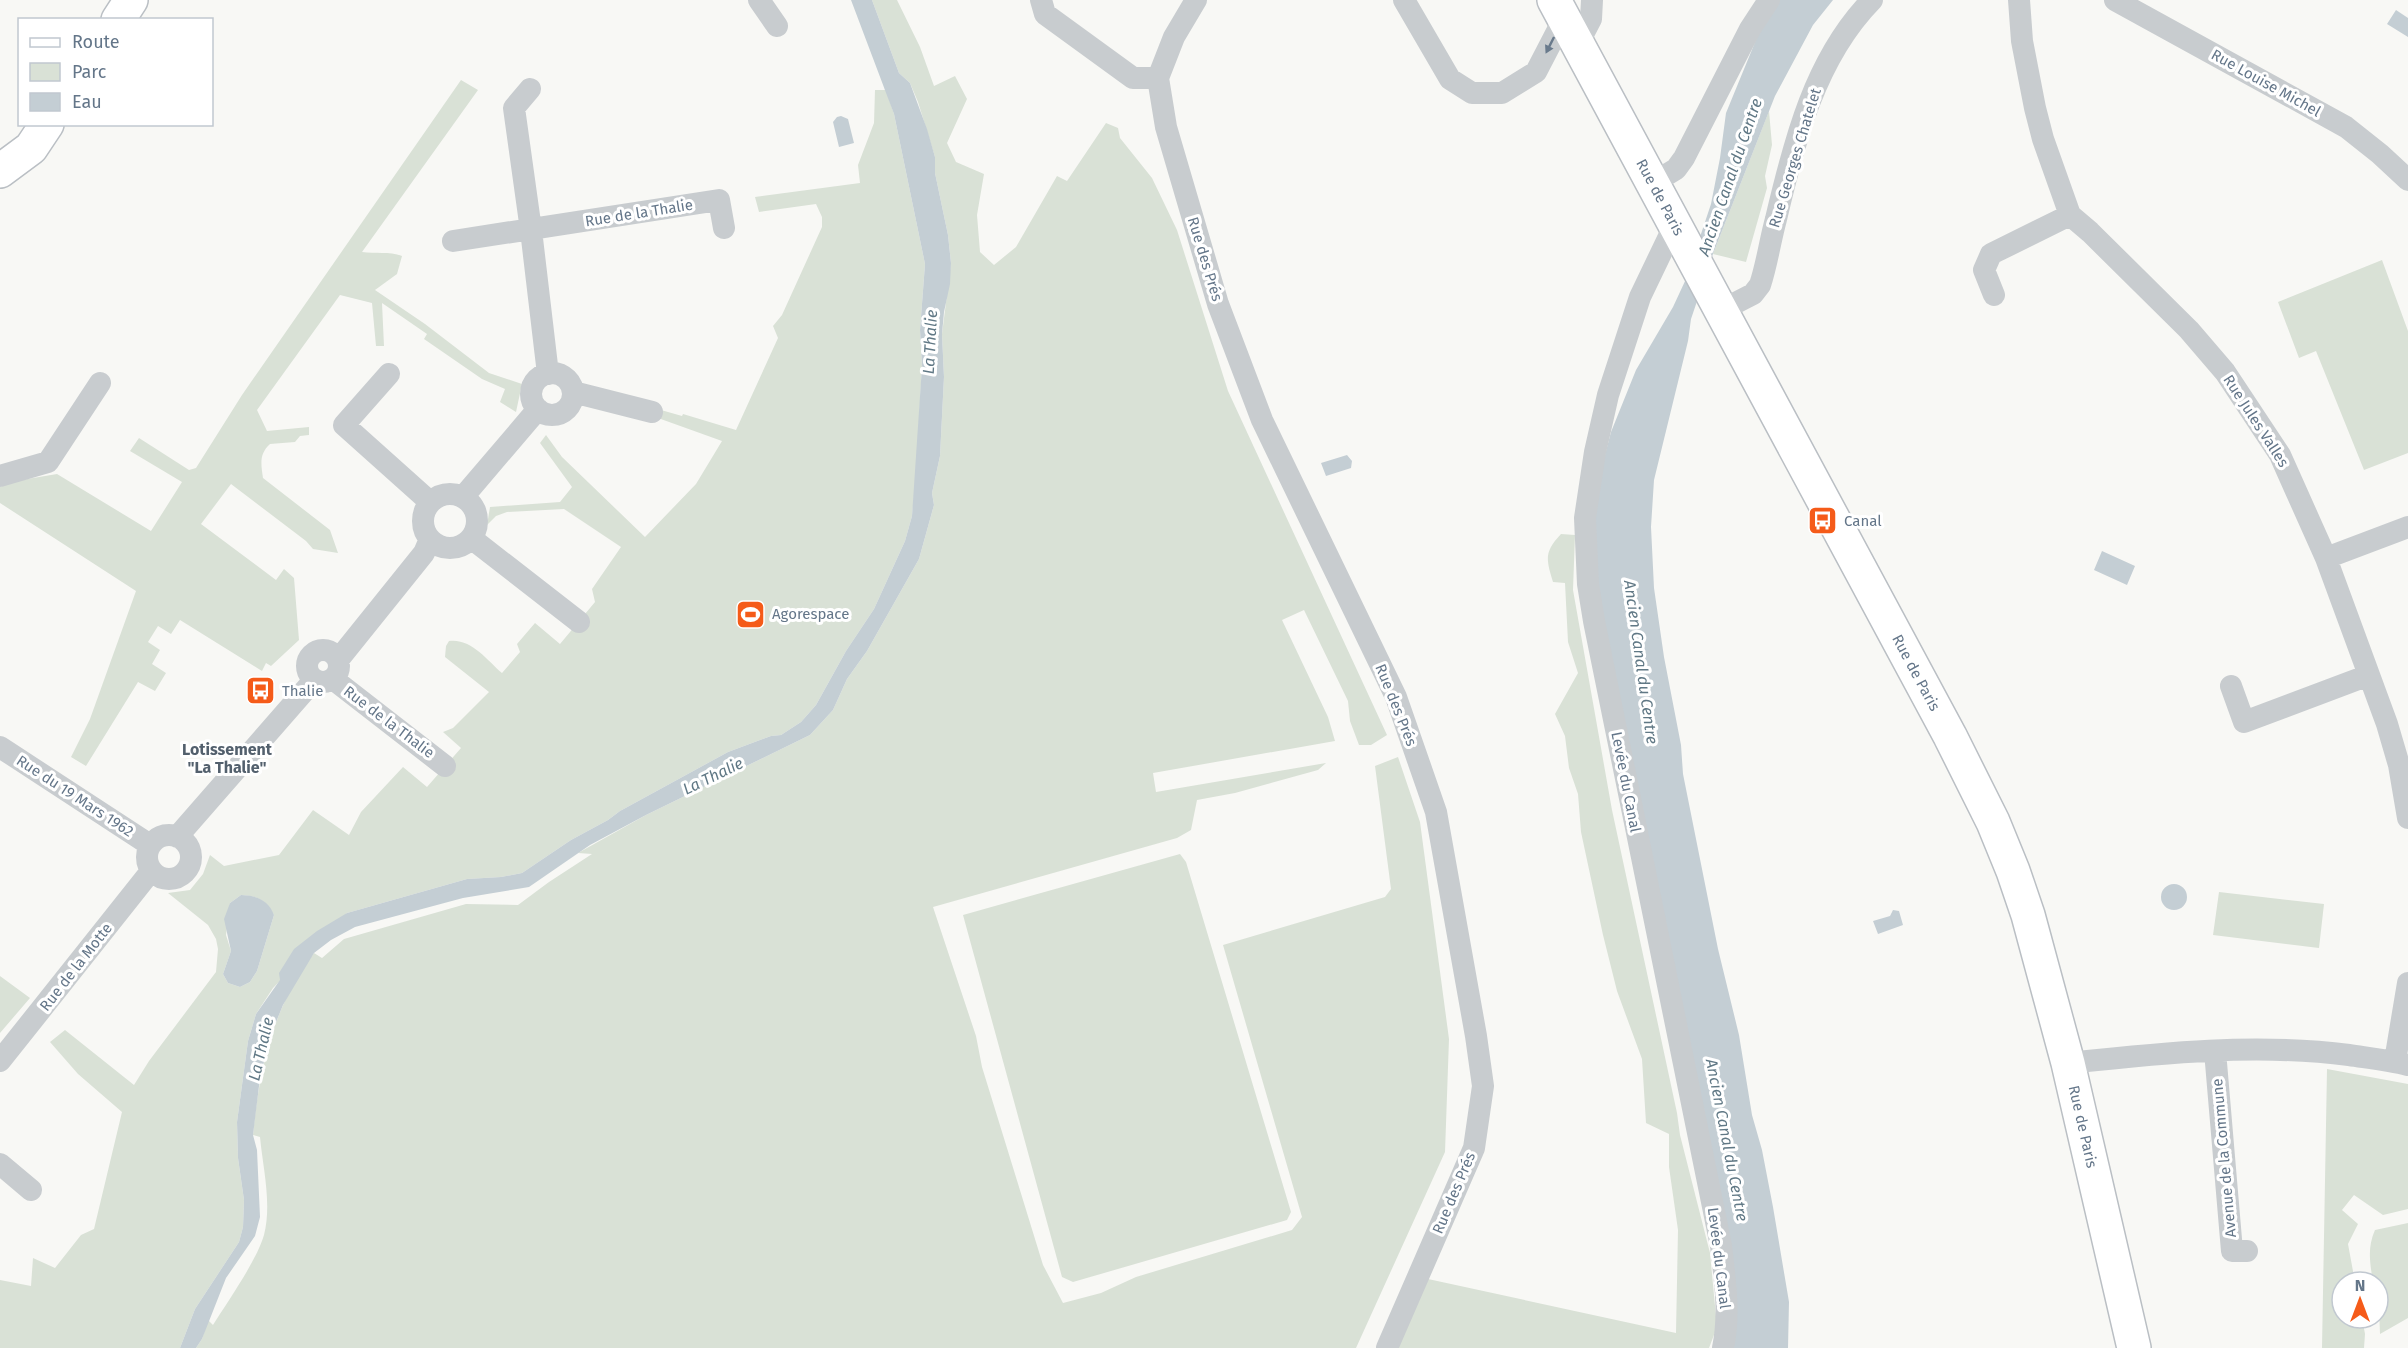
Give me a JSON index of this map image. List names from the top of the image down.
{
  "streets": {
    "main road": ["Rue de Paris"],
    "street": [
      "Rue Louise Michel",
      "Rue Georges Chatelet",
      "Rue de la Thalie",
      "Rue des Prés",
      "Rue Jules Valles",
      "Levée du Canal",
      "Rue du 19 Mars 1962",
      "Rue de la Motte",
      "Avenue de la Commune"
    ]
  },
  "crossings": [
    ["Rue Georges Chatelet", "Rue de Paris"],
    ["Rue de Paris", "Levée du Canal"],
    ["Rue du 19 Mars 1962", "Rue de la Motte"]
  ],
  "districts": ["Lotissement \"La Thalie\""],
  "water": ["Ancien Canal du Centre", "La Thalie"],
  "places": {
    "bus stop": ["Canal", "Thalie"],
    "sports": ["Agorespace"]
  },
  "legend": ["Route", "Parc", "Eau"],
  "north": "top"
}
